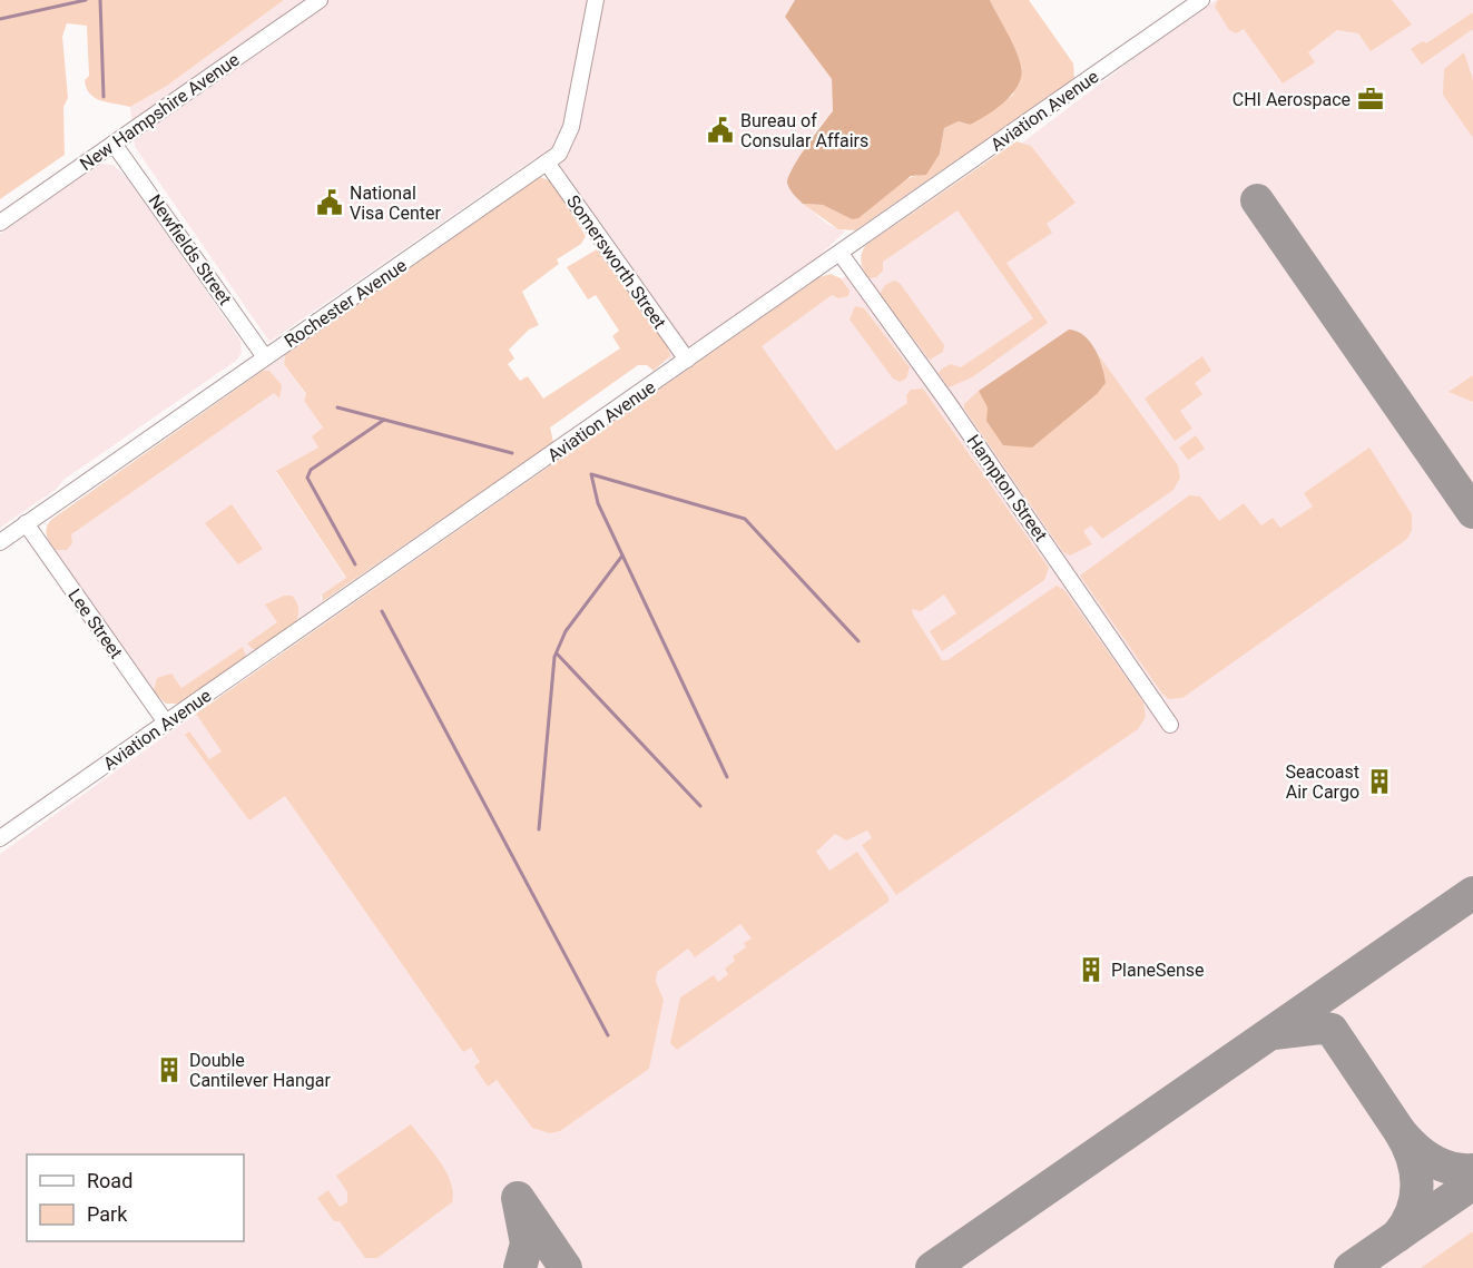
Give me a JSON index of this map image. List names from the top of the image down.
{
  "streets": {
    "street": [
      "Aviation Avenue",
      "New Hampshire Avenue",
      "Newfields Street",
      "Somersworth Street",
      "Rochester Avenue",
      "Hampton Street",
      "Lee Street"
    ]
  },
  "crossings": [
    ["Aviation Avenue", "Somersworth Street"],
    ["Aviation Avenue", "Hampton Street"],
    ["Aviation Avenue", "Lee Street"],
    ["New Hampshire Avenue", "Newfields Street"],
    ["Newfields Street", "Rochester Avenue"],
    ["Somersworth Street", "Rochester Avenue"],
    ["Rochester Avenue", "Lee Street"]
  ],
  "places": {
    "office": ["CHI Aerospace"],
    "public building": ["Bureau of Consular Affairs", "National Visa Center"],
    "building": ["Seacoast Air Cargo", "PlaneSense", "Double Cantilever Hangar"]
  },
  "legend": ["Road", "Park"]
}
